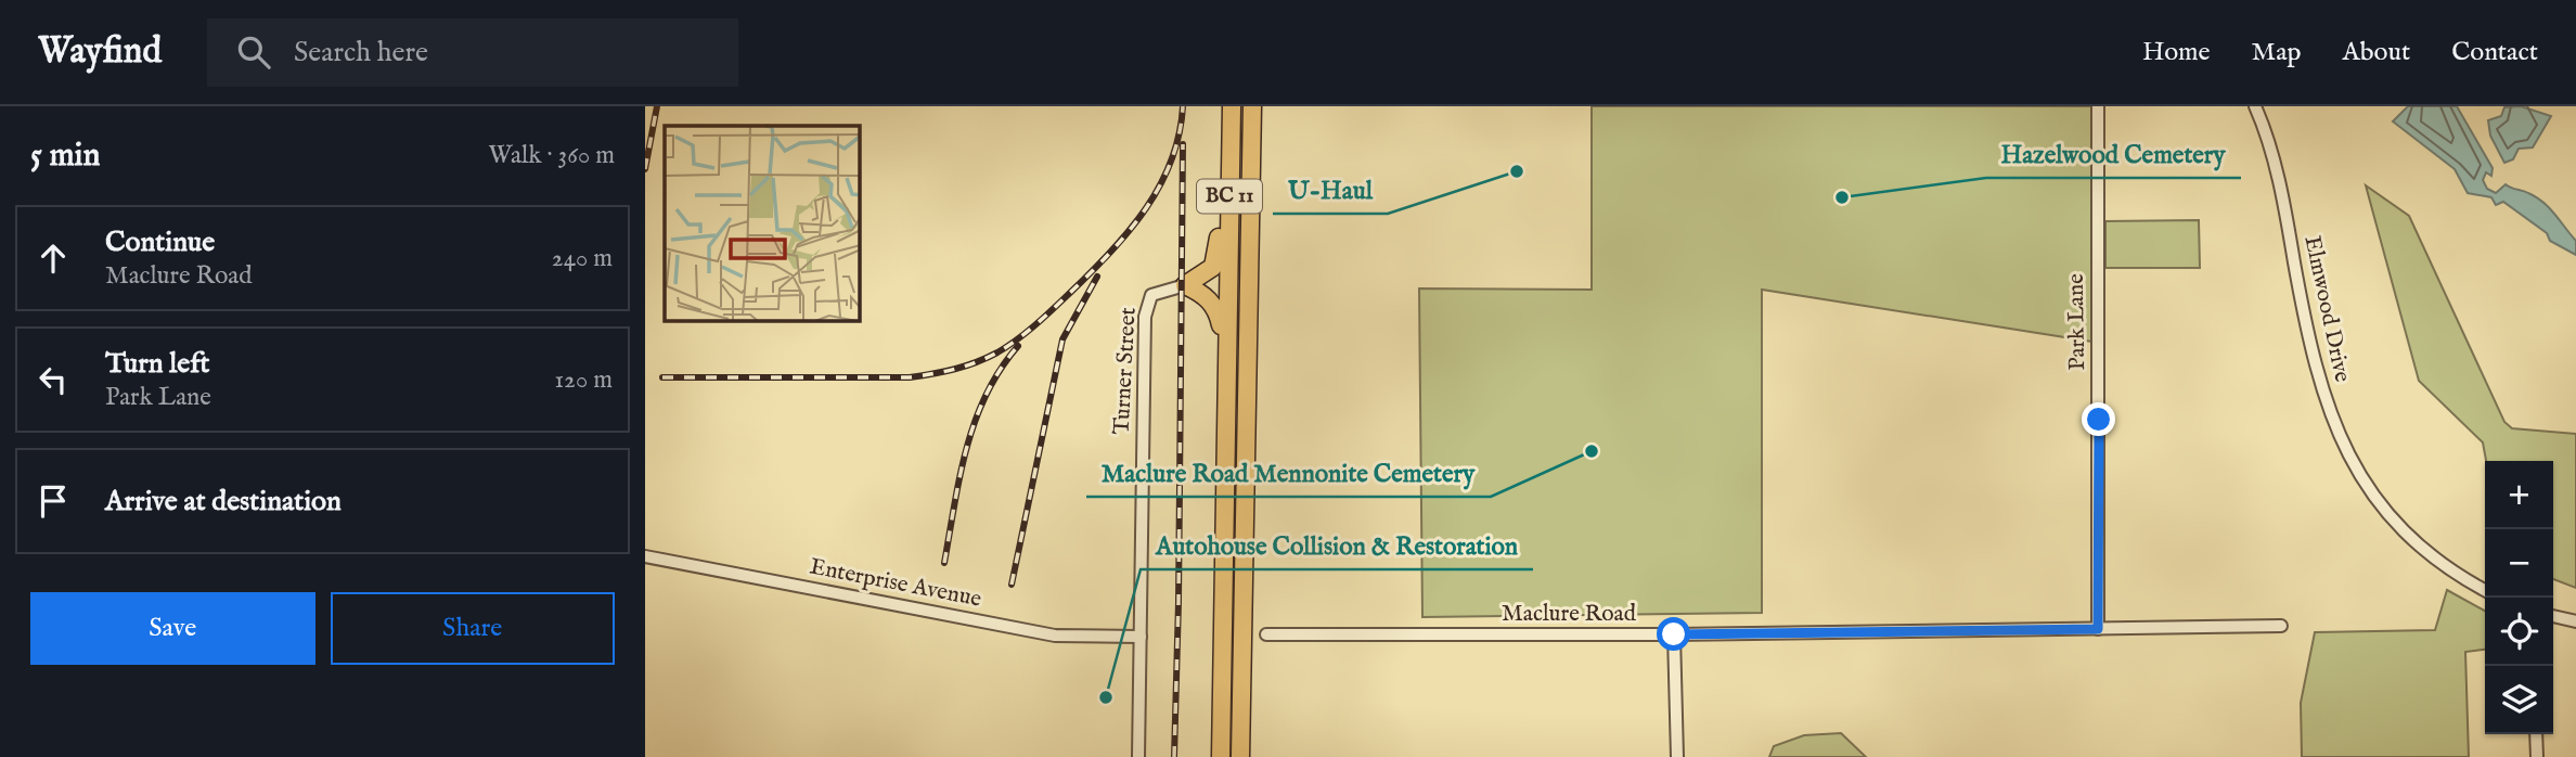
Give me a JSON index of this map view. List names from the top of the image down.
{
  "streets": {
    "highway": ["BC 11"],
    "street": [
      "Elmwood Drive",
      "Park Lane",
      "Turner Street",
      "Enterprise Avenue",
      "Maclure Road"
    ]
  },
  "crossings": [
    ["Park Lane", "Maclure Road"],
    ["Turner Street", "Enterprise Avenue"]
  ],
  "places": [
    "U-Haul",
    "Hazelwood Cemetery",
    "Maclure Road Mennonite Cemetery",
    "Autohouse Collision & Restoration"
  ],
  "page": {
    "header": "Wayfind",
    "search": "Search here",
    "nav": [
      "Home",
      "Map",
      "About",
      "Contact"
    ],
    "heading": ["5 min", "Walk · 360 m"],
    "list": [
      ["Continue", "Maclure Road", "240 m"],
      ["Turn left", "Park Lane", "120 m"],
      "Arrive at destination"
    ],
    "map_buttons": ["+", "−"],
    "buttons": ["Save", "Share"]
  }
}
